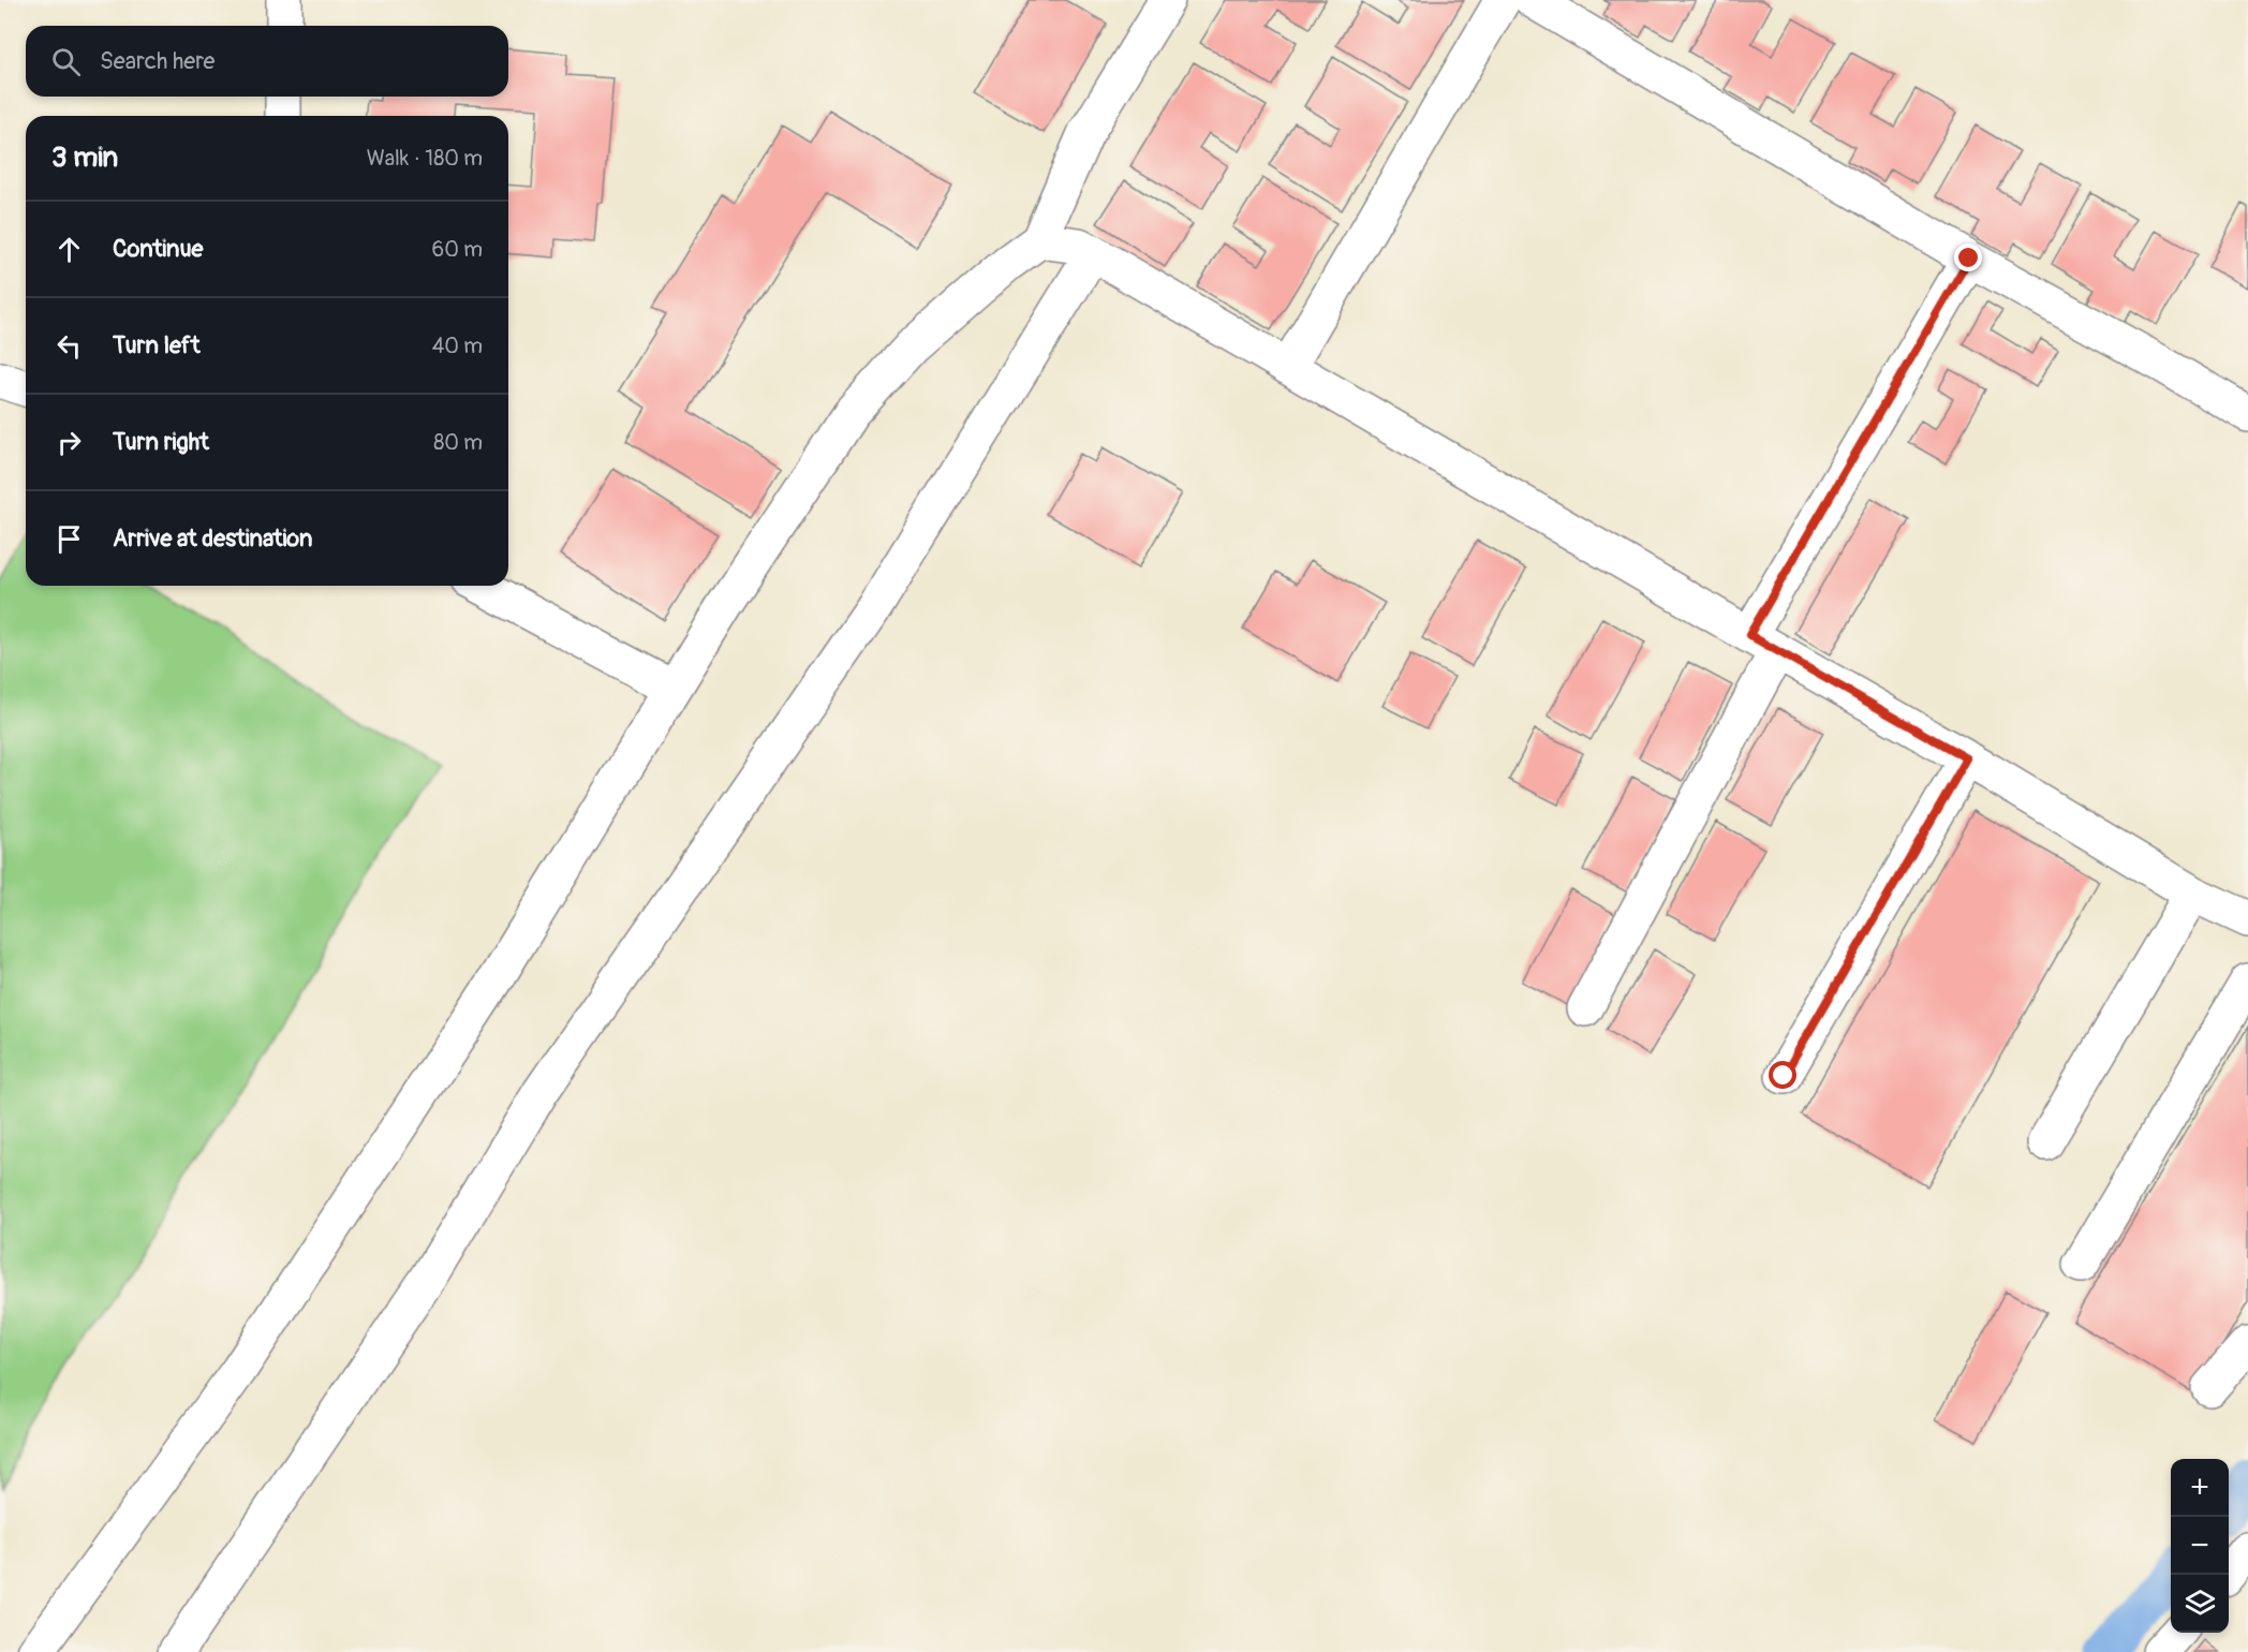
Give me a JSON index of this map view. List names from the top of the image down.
{
  "page": {
    "search": "Search here",
    "heading": ["3 min", "Walk · 180 m"],
    "list": [
      ["Continue", "60 m"],
      ["Turn left", "40 m"],
      ["Turn right", "80 m"],
      "Arrive at destination"
    ],
    "map_buttons": ["+", "−"]
  }
}
